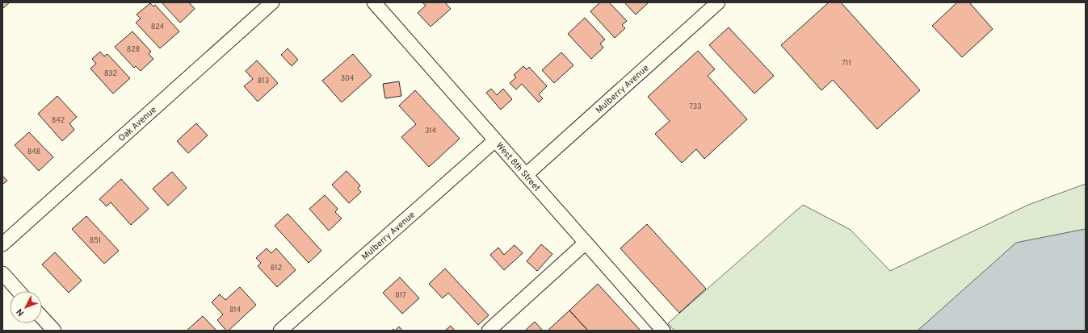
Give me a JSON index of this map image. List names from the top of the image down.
{
  "streets": {
    "street": ["Mulberry Avenue", "Oak Avenue", "West 8th Street"]
  },
  "crossings": [
    ["Mulberry Avenue", "West 8th Street"]
  ],
  "house_numbers": [
    "824",
    "828",
    "711",
    "832",
    "304",
    "813",
    "733",
    "842",
    "314",
    "848",
    "851",
    "812",
    "817",
    "814"
  ],
  "north": "bottom left"
}
